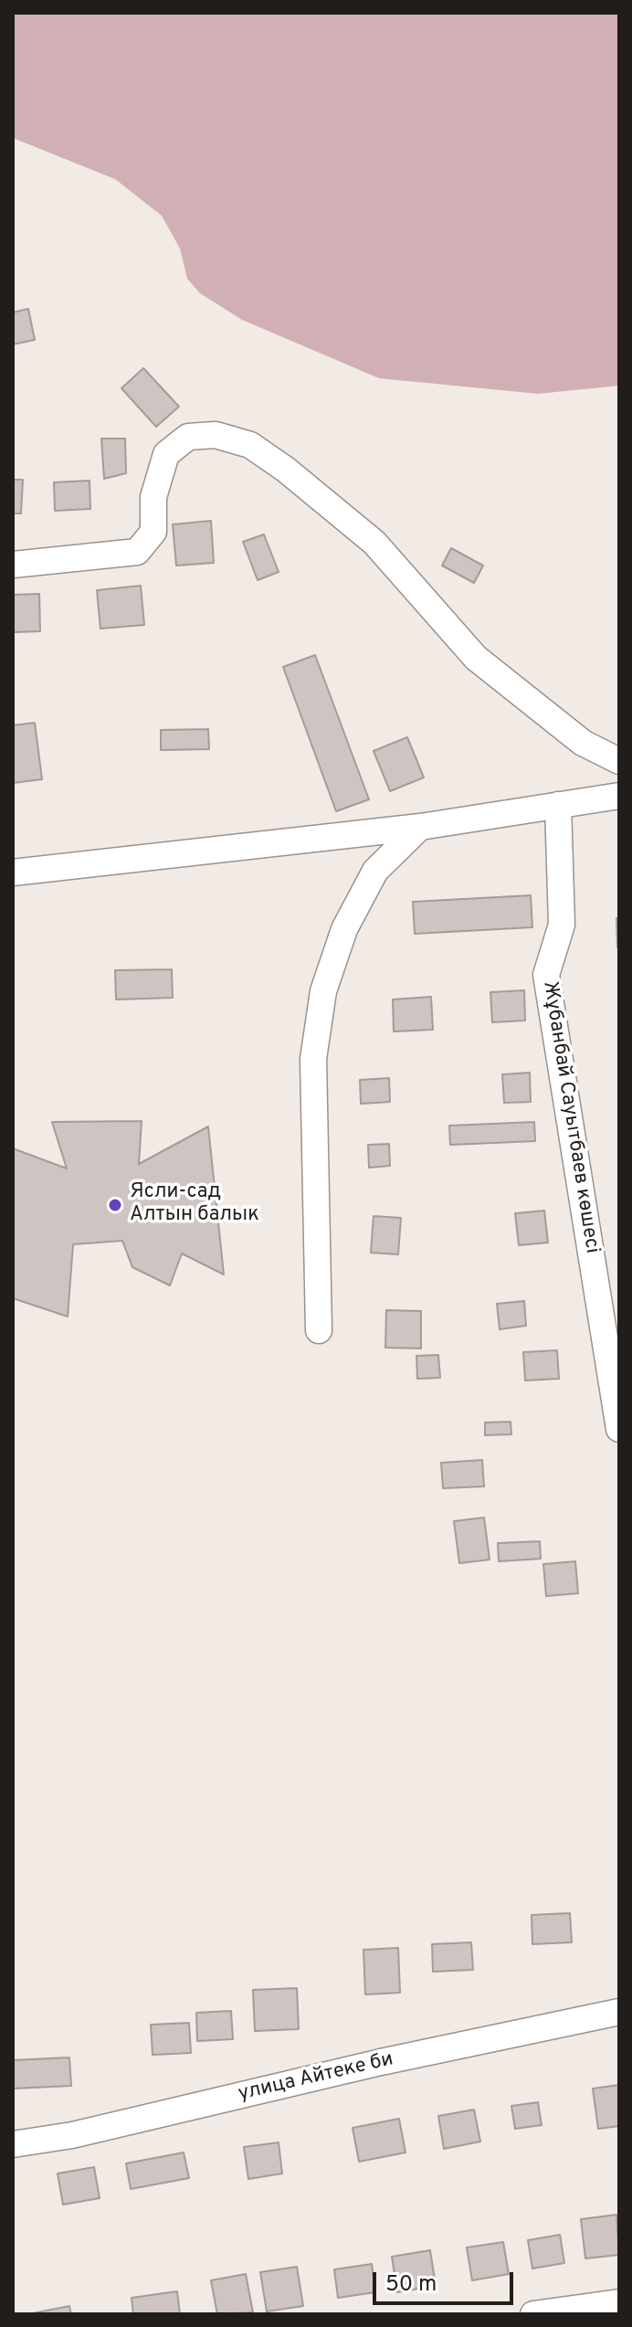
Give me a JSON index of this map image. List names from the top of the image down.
{
  "streets": {
    "street": ["Жұбанбай Сауытбаев көшесі", "улица Айтеке би"]
  },
  "places": ["Ясли-сад Алтын балык"],
  "scale_bar": "50 m"
}
